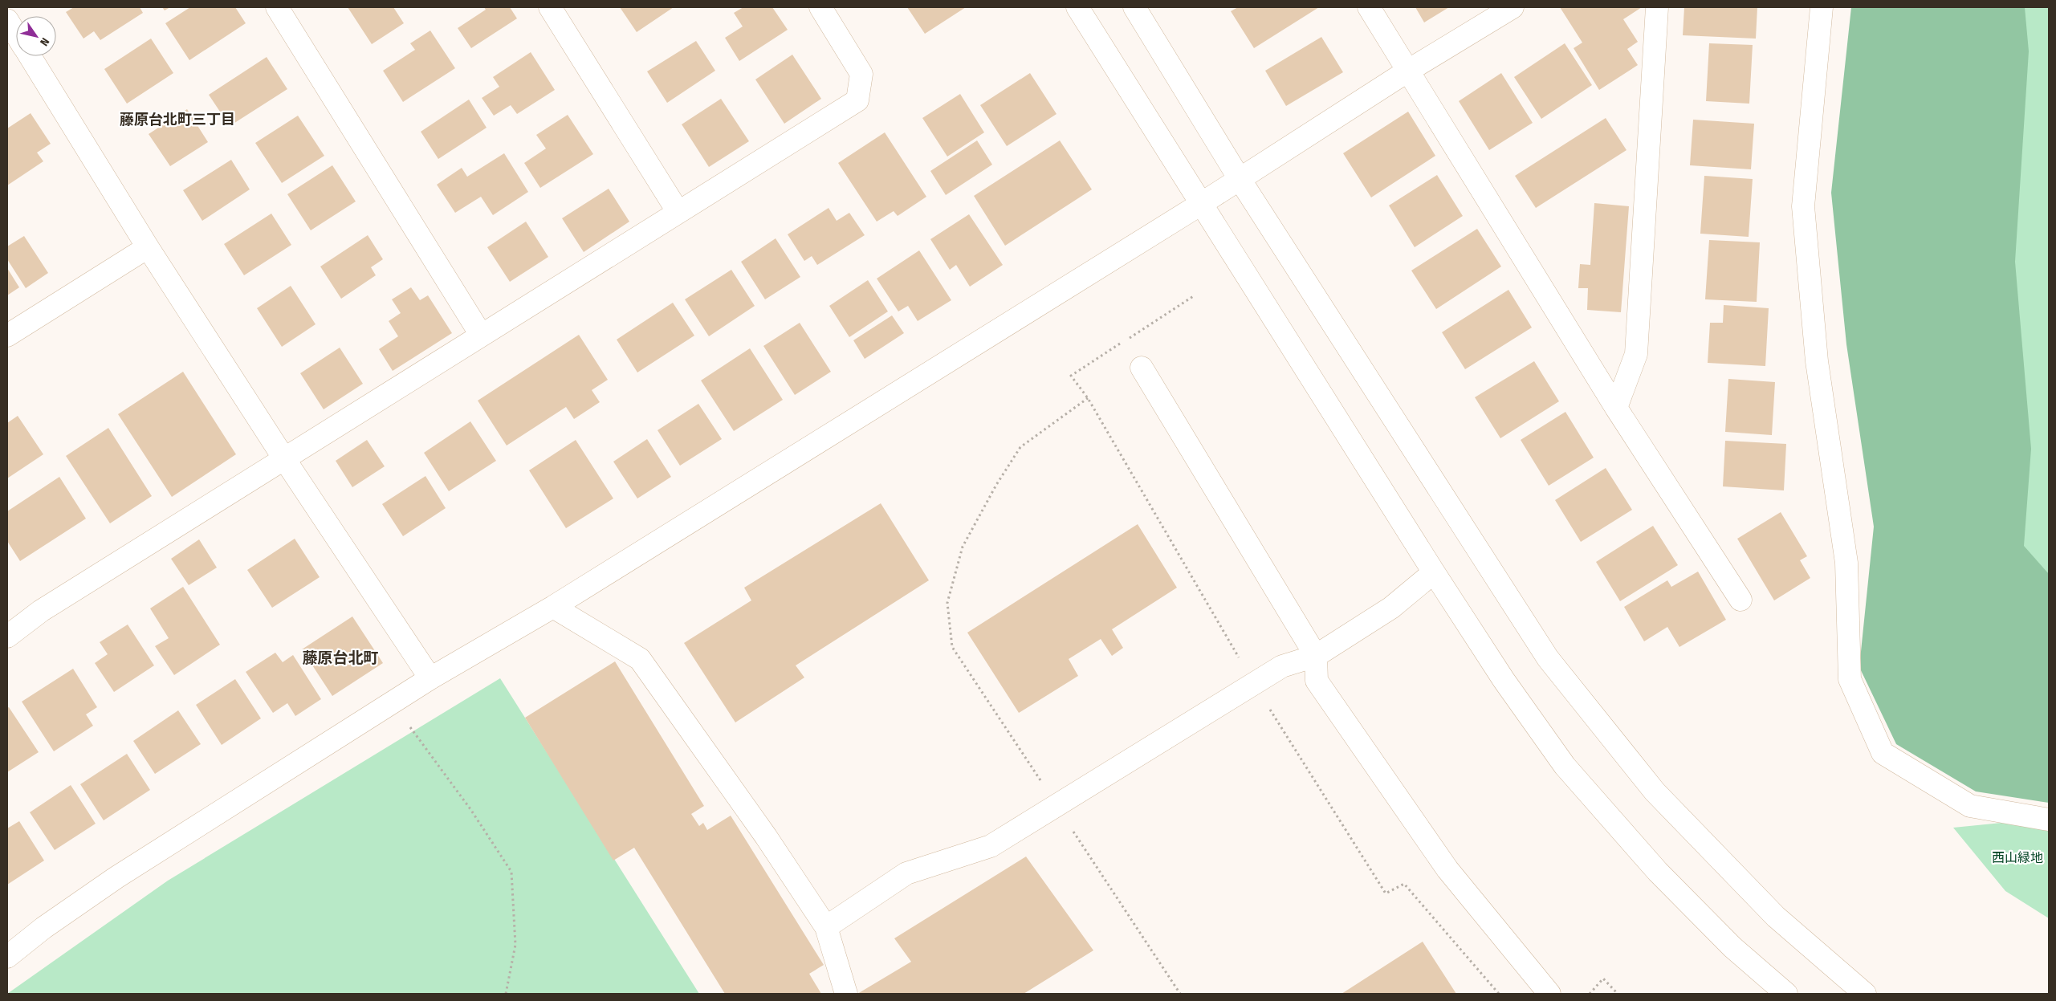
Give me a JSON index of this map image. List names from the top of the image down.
{
  "districts": ["藤原台北町三丁目", "藤原台北町"],
  "parks": ["西山緑地"],
  "north": "bottom right"
}
